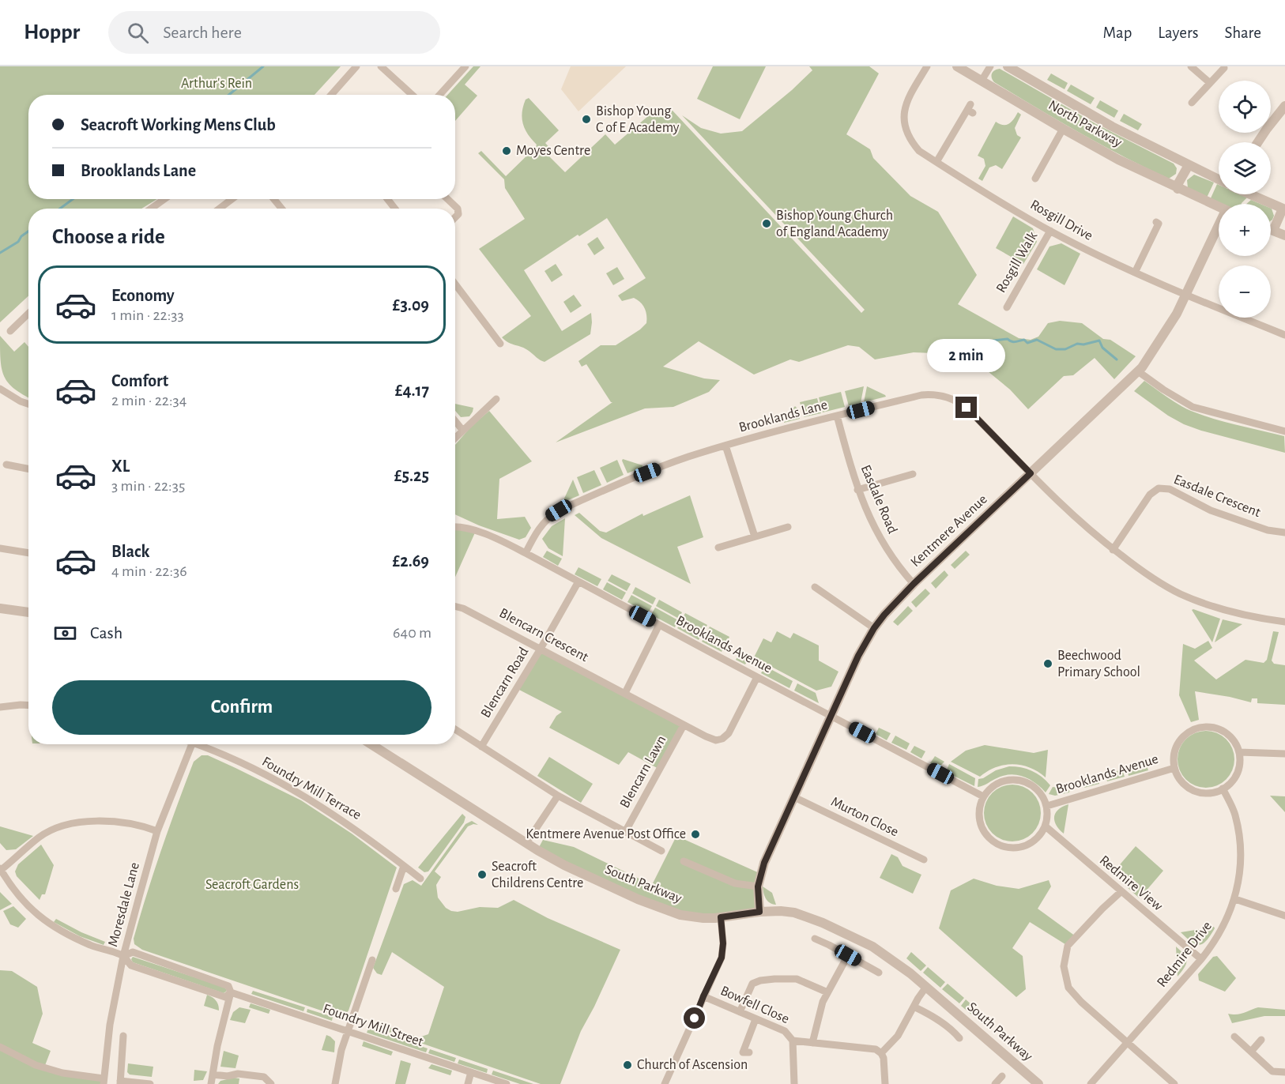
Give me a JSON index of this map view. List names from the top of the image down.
{
  "streets": {
    "street": [
      "North Parkway",
      "Rosgill Drive",
      "Rosgill Walk",
      "Brooklands Lane",
      "Easdale Crescent",
      "Easdale Road",
      "Kentmere Avenue",
      "Blencarn Crescent",
      "Brooklands Avenue",
      "Blencarn Road",
      "Blencarn Lawn",
      "Foundry Mill Terrace",
      "Murton Close",
      "Redmire View",
      "South Parkway",
      "Moresdale Lane",
      "Redmire Drive",
      "Bowfell Close",
      "Foundry Mill Street"
    ]
  },
  "crossings": [
    ["Rosgill Drive", "Rosgill Walk"],
    ["Rosgill Drive", "Kentmere Avenue"],
    ["Brooklands Lane", "Easdale Crescent"],
    ["Brooklands Lane", "Easdale Road"],
    ["Brooklands Lane", "Kentmere Avenue"],
    ["Brooklands Lane", "Brooklands Avenue"],
    ["Easdale Road", "Kentmere Avenue"],
    ["Kentmere Avenue", "Brooklands Avenue"],
    ["Kentmere Avenue", "Murton Close"],
    ["Kentmere Avenue", "South Parkway"],
    ["Blencarn Crescent", "Brooklands Avenue"],
    ["Blencarn Crescent", "Blencarn Road"],
    ["Blencarn Crescent", "Blencarn Lawn"],
    ["Brooklands Avenue", "Blencarn Road"],
    ["Brooklands Avenue", "Redmire View"],
    ["Brooklands Avenue", "Redmire Drive"],
    ["Redmire View", "Redmire Drive"],
    ["Moresdale Lane", "Foundry Mill Street"]
  ],
  "parks": ["Arthur's Rein", "Seacroft Gardens"],
  "places": [
    "Bishop Young C of E Academy",
    "Moyes Centre",
    "Bishop Young Church of England Academy",
    "Beechwood Primary School",
    "Kentmere Avenue Post Office",
    "Seacroft Childrens Centre",
    "Church of Ascension"
  ],
  "page": {
    "header": "Hoppr",
    "search": "Search here",
    "nav": ["Map", "Layers", "Share"],
    "map_buttons": ["+", "−"],
    "banner": ["Seacroft Working Mens Club", "Brooklands Lane"],
    "heading": "Choose a ride",
    "list": [
      {
        "name": "Economy",
        "note": "1 min · 22:33",
        "value": "£3.09"
      },
      {
        "name": "Comfort",
        "note": "2 min · 22:34",
        "value": "£4.17"
      },
      {
        "name": "XL",
        "note": "3 min · 22:35",
        "value": "£5.25"
      },
      {
        "name": "Black",
        "note": "4 min · 22:36",
        "value": "£2.69"
      }
    ],
    "bubble": "2 min",
    "pay": ["Cash", "640 m"],
    "buttons": "Confirm"
  }
}
